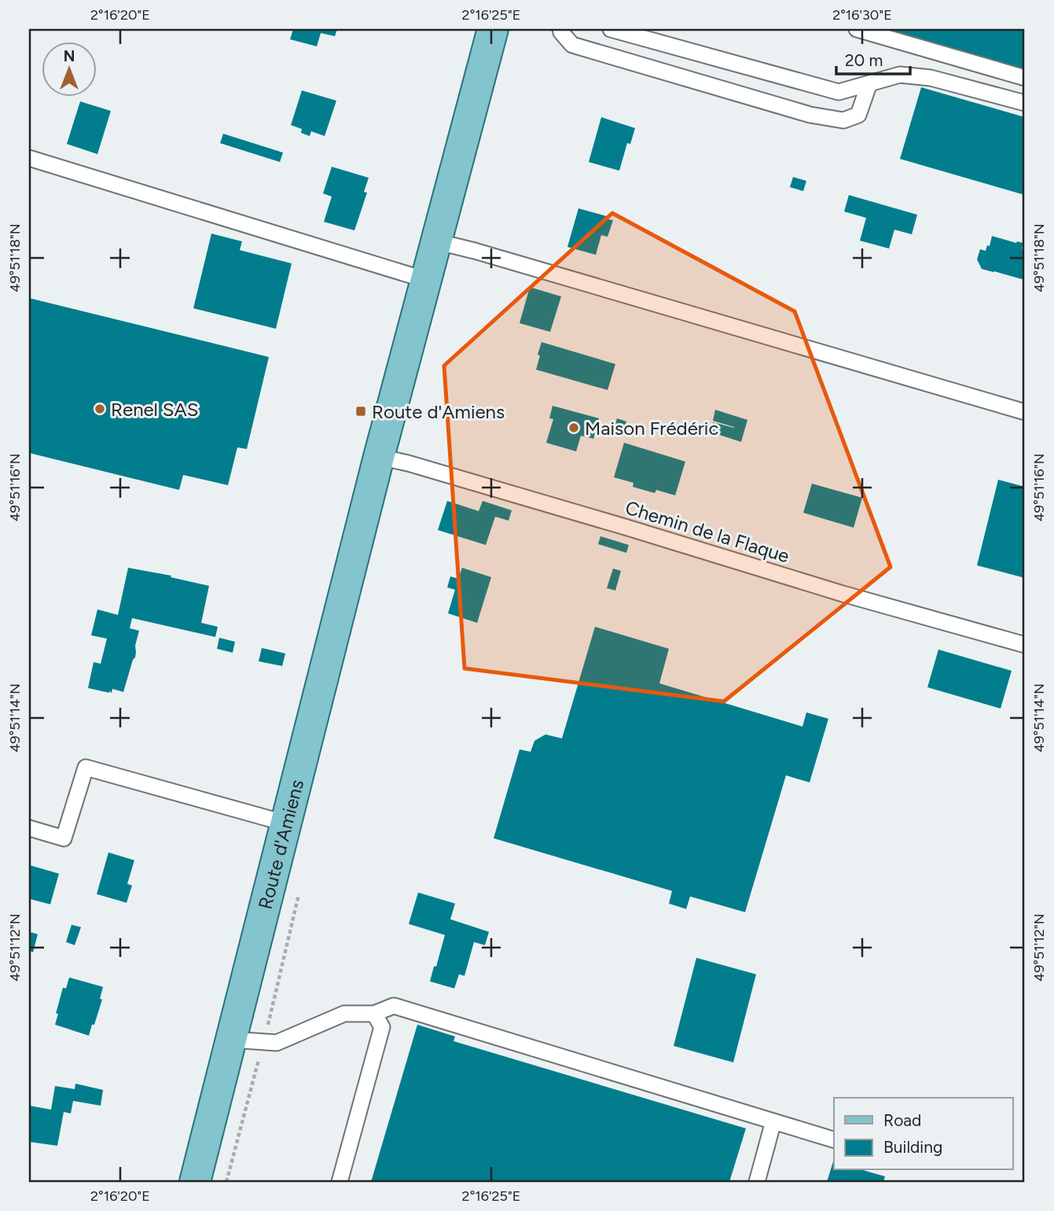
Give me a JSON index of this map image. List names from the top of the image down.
{
  "streets": {
    "main road": ["Route d'Amiens"],
    "lane": ["Chemin de la Flaque"]
  },
  "crossings": [
    ["Chemin de la Flaque", "Route d'Amiens"]
  ],
  "places": {
    "other": ["Renel SAS", "Maison Frédéric"],
    "transit": ["Route d'Amiens"]
  },
  "legend": ["Road", "Building"],
  "scale_bar": "20 m",
  "north": "top",
  "coordinates": [
    "2°16'20\"E",
    "2°16'25\"E",
    "2°16'30\"E",
    "49°51'18\"N",
    "49°51'16\"N",
    "49°51'14\"N",
    "49°51'12\"N"
  ]
}
